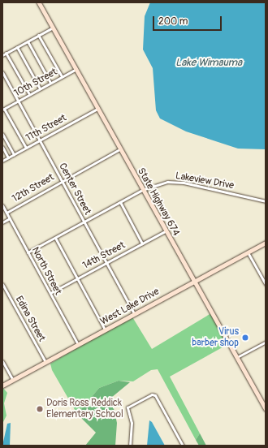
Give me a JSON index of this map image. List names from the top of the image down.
{
  "streets": {
    "main road": ["State Highway 674", "West Lake Drive"],
    "street": [
      "10th Street",
      "11th Street",
      "Lakeview Drive",
      "12th Street",
      "Center Street",
      "14th Street",
      "North Street",
      "Edina Street"
    ]
  },
  "crossings": [
    ["10th Street", "Center Street"],
    ["10th Street", "State Highway 674"],
    ["11th Street", "Center Street"],
    ["11th Street", "State Highway 674"],
    ["Lakeview Drive", "Center Street"],
    ["Lakeview Drive", "State Highway 674"],
    ["Lakeview Drive", "North Street"],
    ["12th Street", "Center Street"],
    ["12th Street", "State Highway 674"],
    ["12th Street", "North Street"],
    ["Center Street", "14th Street"],
    ["Center Street", "West Lake Drive"],
    ["State Highway 674", "14th Street"],
    ["State Highway 674", "West Lake Drive"],
    ["14th Street", "North Street"],
    ["North Street", "West Lake Drive"],
    ["West Lake Drive", "Edina Street"]
  ],
  "water": ["Lake Wimauma"],
  "places": ["Virus barber shop", "Doris Ross Reddick Elementary School"],
  "scale_bar": "200 m"
}
